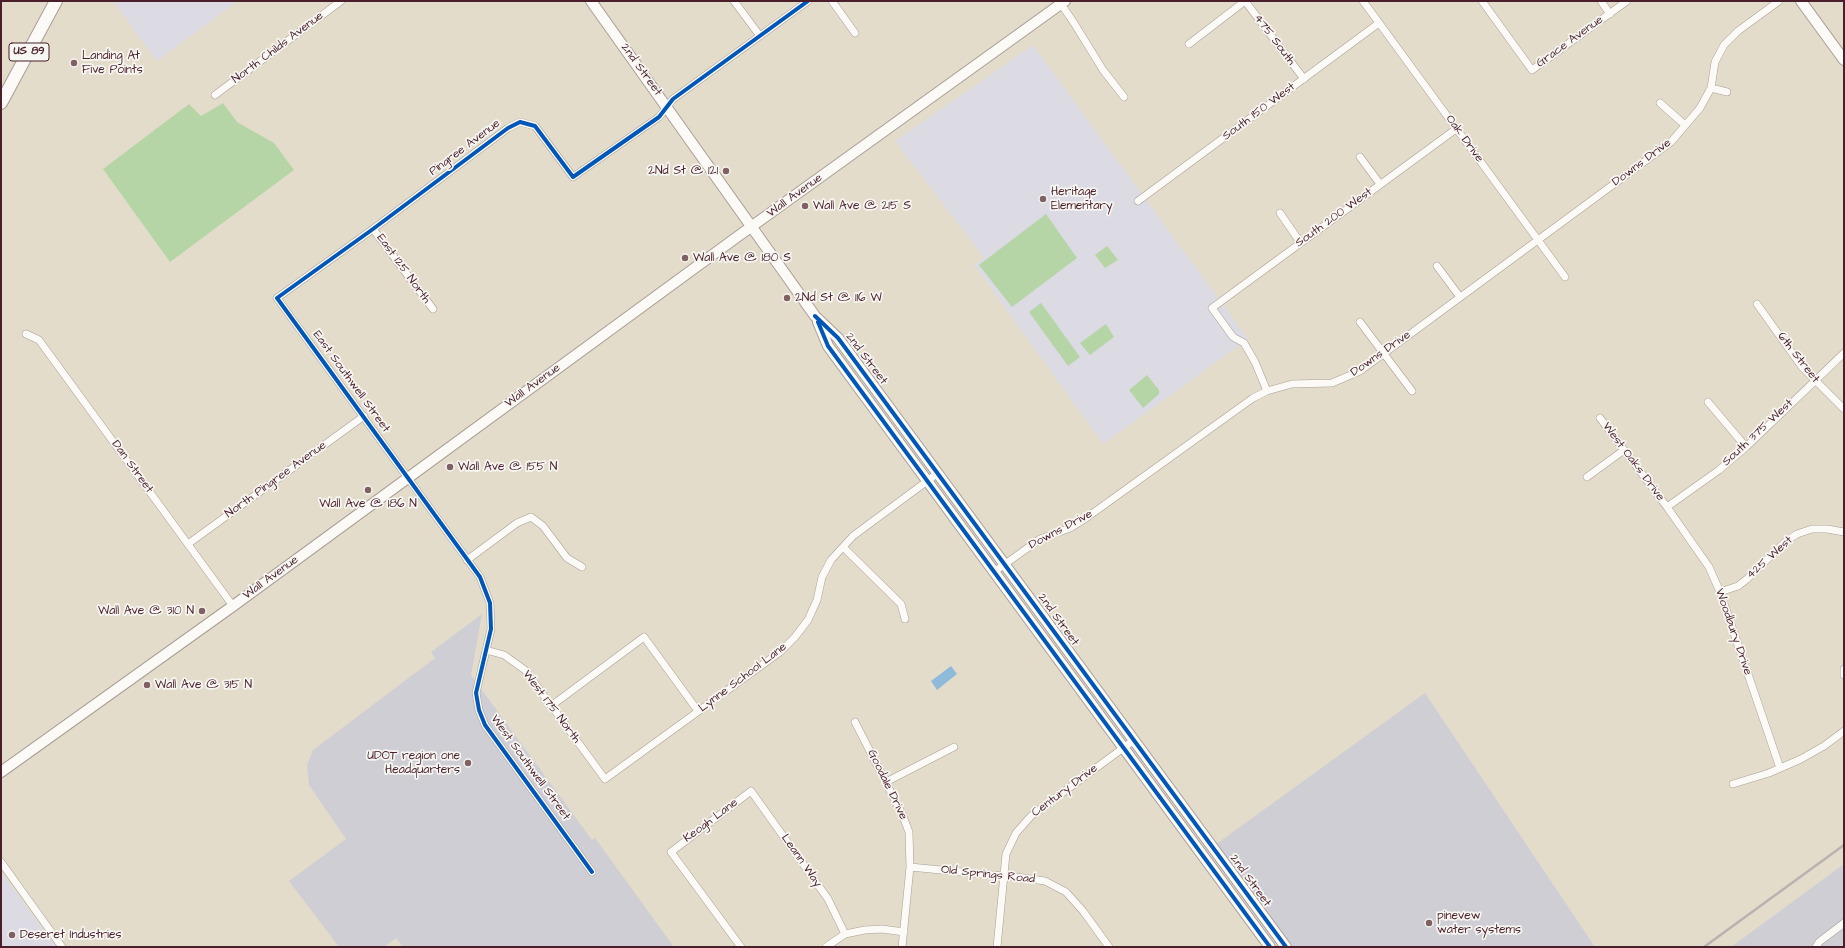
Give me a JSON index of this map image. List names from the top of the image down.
{
  "streets": {
    "main road": ["US 89", "2nd Street", "Wall Avenue"],
    "street": [
      "475 South",
      "Grace Avenue",
      "North Childs Avenue",
      "South 150 West",
      "Oak Drive",
      "Pingree Avenue",
      "Downs Drive",
      "South 200 West",
      "East 125 North",
      "6th Street",
      "East Southwell Street",
      "South 375 West",
      "West Oaks Drive",
      "Dan Street",
      "North Pingree Avenue",
      "425 West",
      "Woodbury Drive",
      "Lynne School Lane",
      "West 175 North",
      "West Southwell Street",
      "Goodale Drive",
      "Century Drive",
      "Keogh Lane",
      "Leann Way",
      "Old Springs Road"
    ]
  },
  "crossings": [
    ["475 South", "South 150 West"],
    ["2nd Street", "Pingree Avenue"],
    ["2nd Street", "Downs Drive"],
    ["2nd Street", "Wall Avenue"],
    ["2nd Street", "Lynne School Lane"],
    ["2nd Street", "Century Drive"],
    ["South 150 West", "Oak Drive"],
    ["Oak Drive", "Downs Drive"],
    ["Oak Drive", "South 200 West"],
    ["Pingree Avenue", "East 125 North"],
    ["Pingree Avenue", "East Southwell Street"],
    ["Downs Drive", "South 200 West"],
    ["Wall Avenue", "East Southwell Street"],
    ["Wall Avenue", "Dan Street"],
    ["Wall Avenue", "West Southwell Street"],
    ["6th Street", "South 375 West"],
    ["East Southwell Street", "North Pingree Avenue"],
    ["East Southwell Street", "West Southwell Street"],
    ["South 375 West", "West Oaks Drive"],
    ["South 375 West", "Woodbury Drive"],
    ["West Oaks Drive", "Woodbury Drive"],
    ["Dan Street", "North Pingree Avenue"],
    ["425 West", "Woodbury Drive"],
    ["Lynne School Lane", "West 175 North"],
    ["West 175 North", "West Southwell Street"],
    ["Goodale Drive", "Old Springs Road"],
    ["Century Drive", "Old Springs Road"],
    ["Keogh Lane", "Leann Way"]
  ],
  "places": [
    "Landing At Five Points",
    "2Nd St @ 121",
    "Heritage Elementary",
    "Wall Ave @ 215 S",
    "Wall Ave @ 180 S",
    "2Nd St @ 116 W",
    "Wall Ave @ 155 N",
    "Wall Ave @ 186 N",
    "Wall Ave @ 310 N",
    "Wall Ave @ 315 N",
    "UDOT region one Headquarters",
    "pinevew water systems",
    "Deseret Industries"
  ]
}
